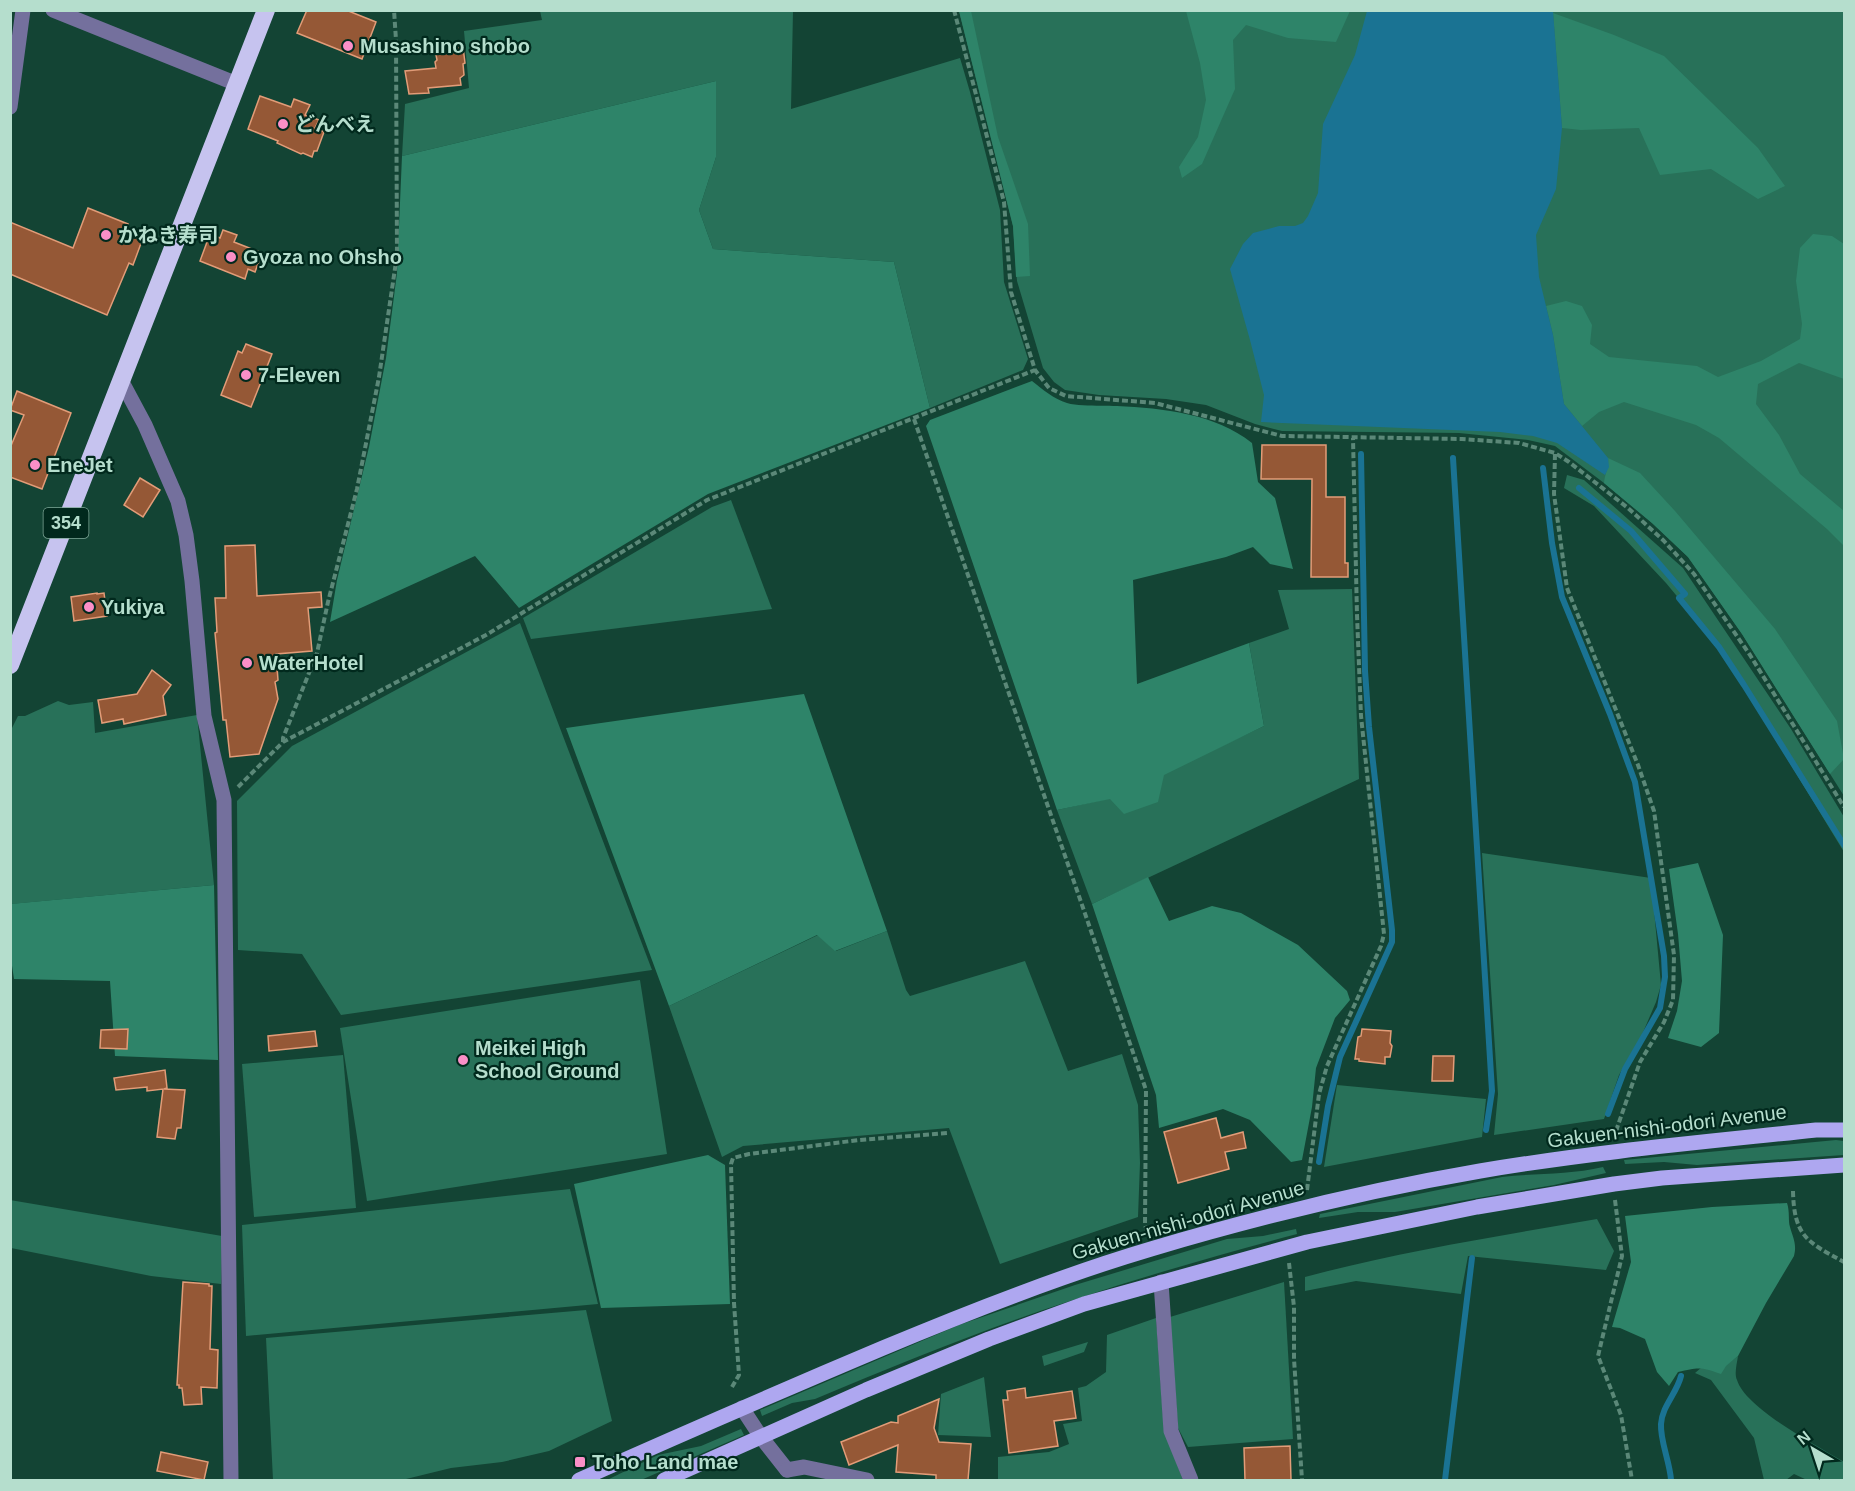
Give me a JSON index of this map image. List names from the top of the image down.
{
  "streets": {
    "highway": ["354"],
    "main road": ["Gakuen-nishi-odori Avenue"]
  },
  "places": {
    "other": [
      "Musashino shobo",
      "どんべえ",
      "かねき寿司",
      "Gyoza no Ohsho",
      "7-Eleven",
      "EneJet",
      "Yukiya",
      "WaterHotel",
      "Meikei High School Ground"
    ],
    "transit": ["Toho Land mae"]
  },
  "north": "top left"
}
